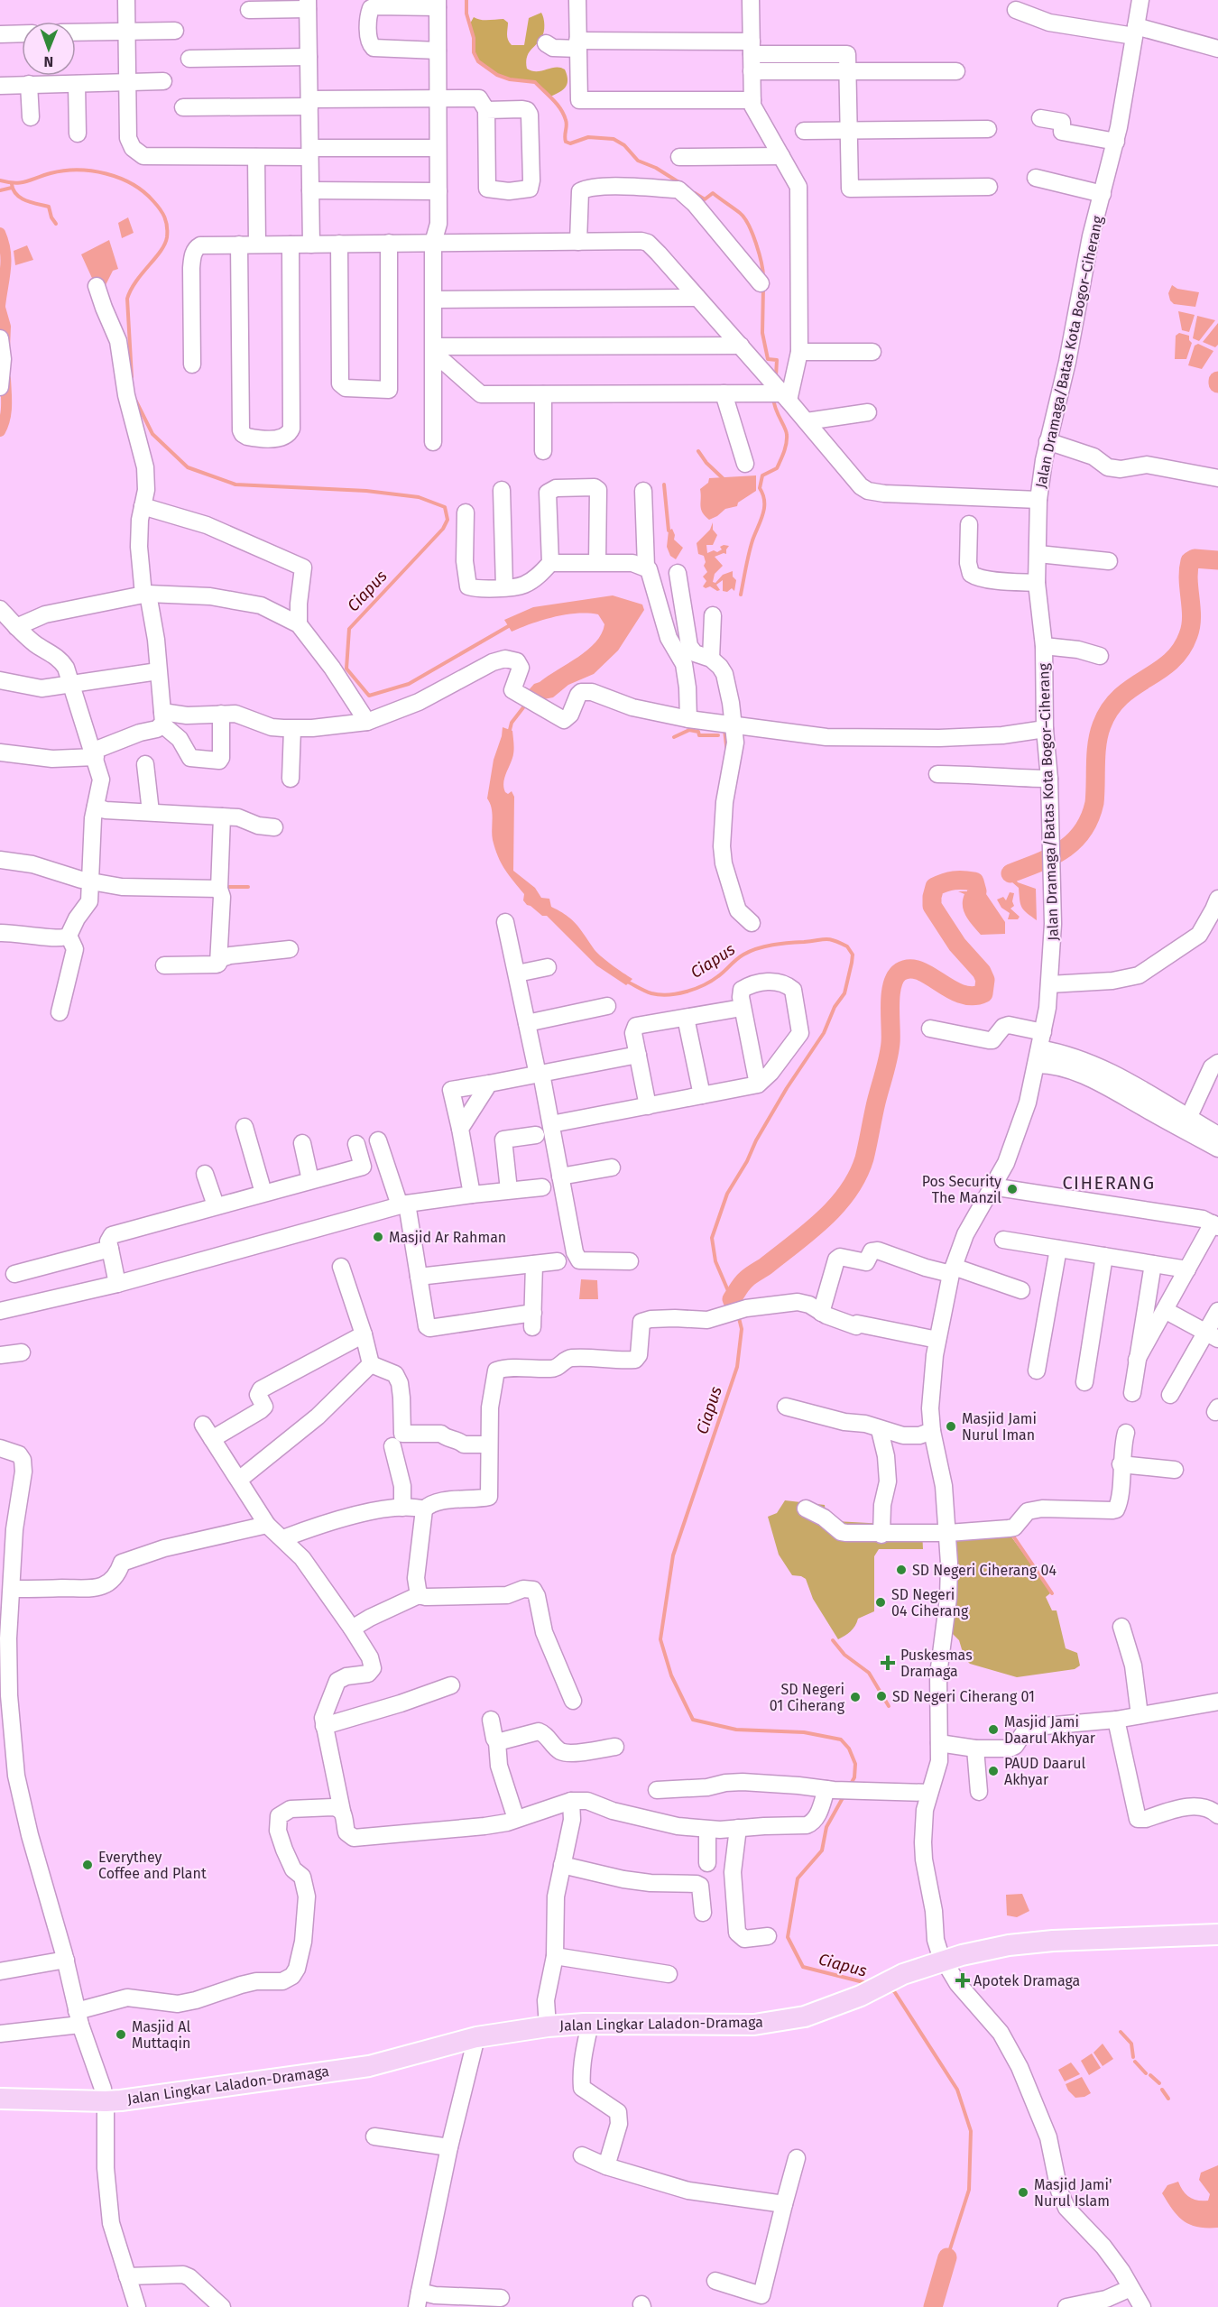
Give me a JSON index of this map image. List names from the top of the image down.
{
  "streets": {
    "main road": ["Jalan Lingkar Laladon-Dramaga"],
    "street": ["Jalan Dramaga/Batas Kota Bogor–Ciherang"]
  },
  "crossings": [
    ["Jalan Dramaga/Batas Kota Bogor–Ciherang", "Jalan Lingkar Laladon-Dramaga"]
  ],
  "districts": ["CIHERANG"],
  "water": ["Ciapus"],
  "places": {
    "other": [
      "Pos Security The Manzil",
      "Masjid Ar Rahman",
      "Masjid Jami Nurul Iman",
      "SD Negeri Ciherang 04",
      "SD Negeri 04 Ciherang",
      "SD Negeri Ciherang 01",
      "SD Negeri 01 Ciherang",
      "Masjid Jami Daarul Akhyar",
      "PAUD Daarul Akhyar",
      "Everythey Coffee and Plant",
      "Masjid Al Muttaqin",
      "Masjid Jami' Nurul Islam"
    ],
    "health": ["Puskesmas Dramaga", "Apotek Dramaga"]
  },
  "north": "bottom"
}
